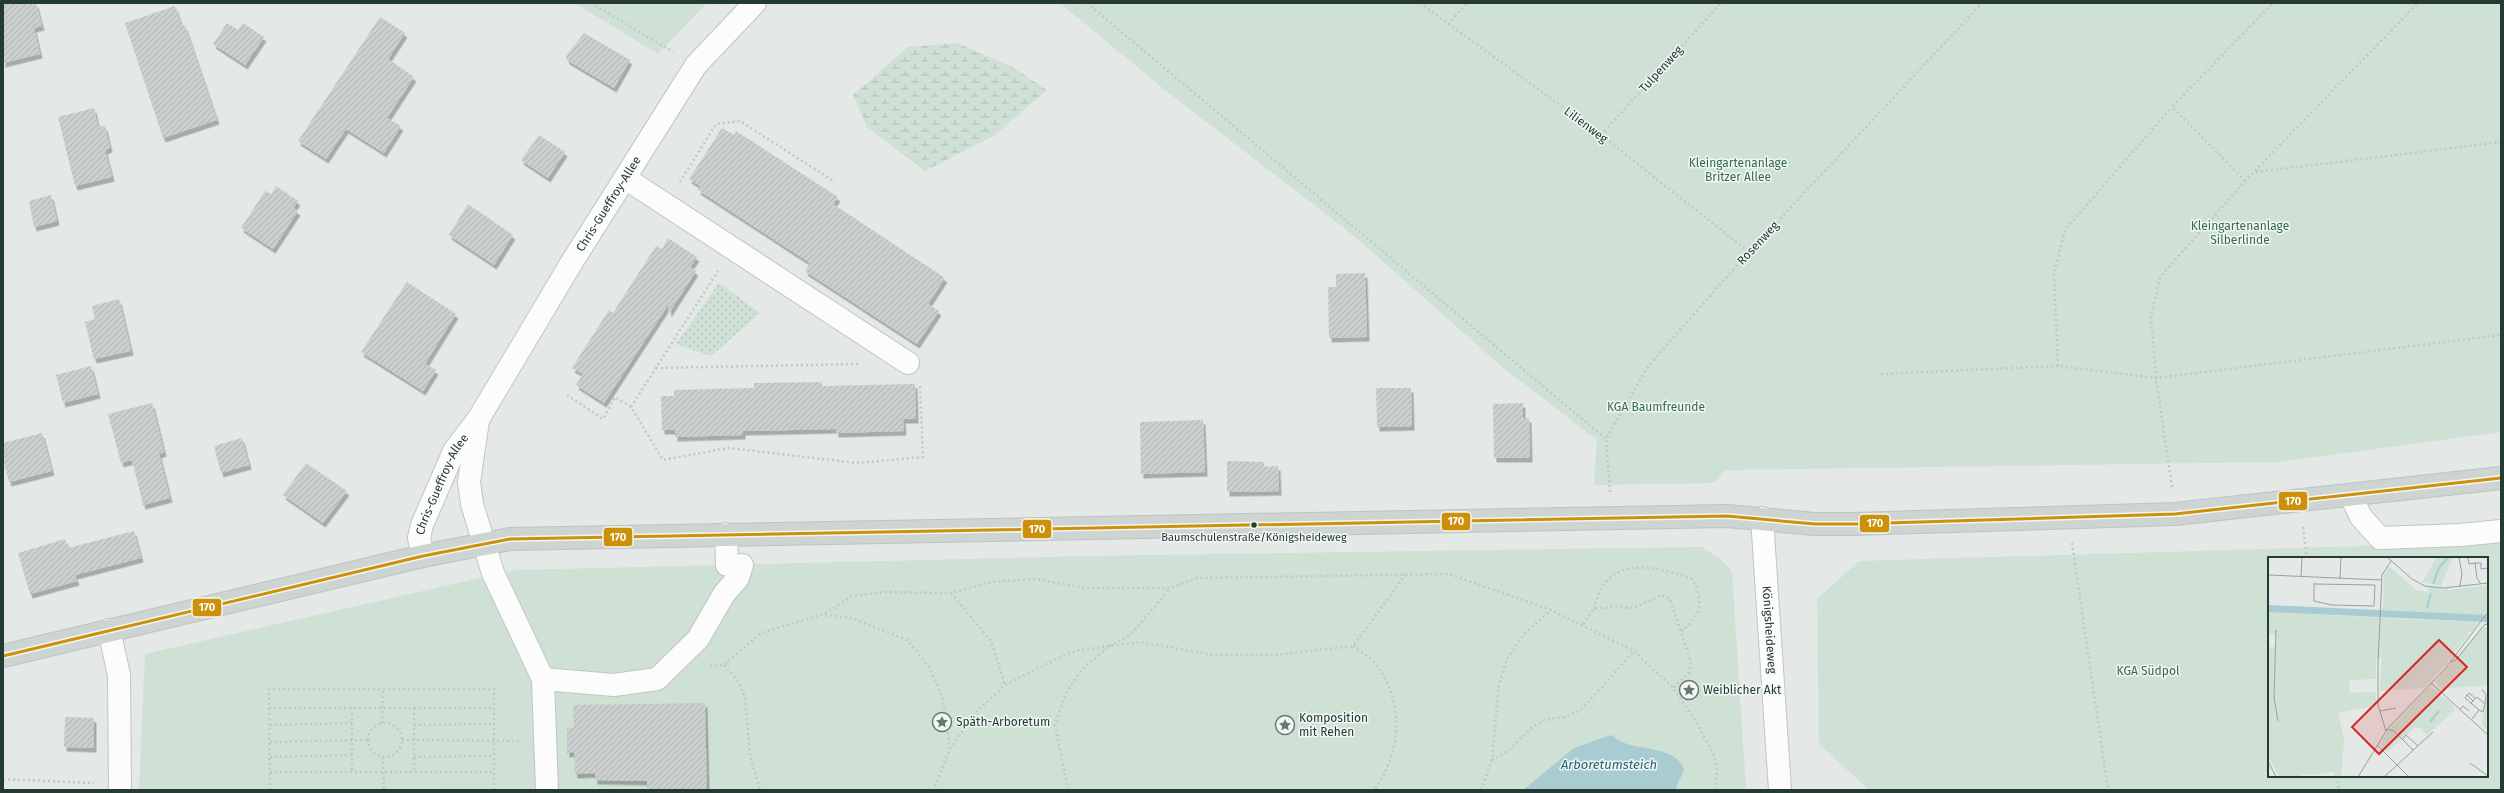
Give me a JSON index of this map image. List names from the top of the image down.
{
  "streets": {
    "street": ["Chris-Gueffroy-Allee", "Königsheideweg"],
    "path": ["Tulpenweg", "Lilienweg", "Rosenweg"]
  },
  "crossings": [
    ["Tulpenweg", "Lilienweg"],
    ["Lilienweg", "Rosenweg"]
  ],
  "water": ["Arboretumsteich"],
  "parks": [
    "Kleingartenanlage Britzer Allee",
    "Kleingartenanlage Silberlinde",
    "KGA Baumfreunde",
    "KGA Südpol"
  ],
  "places": {
    "other": ["Baumschulenstraße/Königsheideweg"],
    "place": ["Weiblicher Akt", "Späth-Arboretum", "Komposition mit Rehen"]
  },
  "lines": ["transit line 170"]
}
